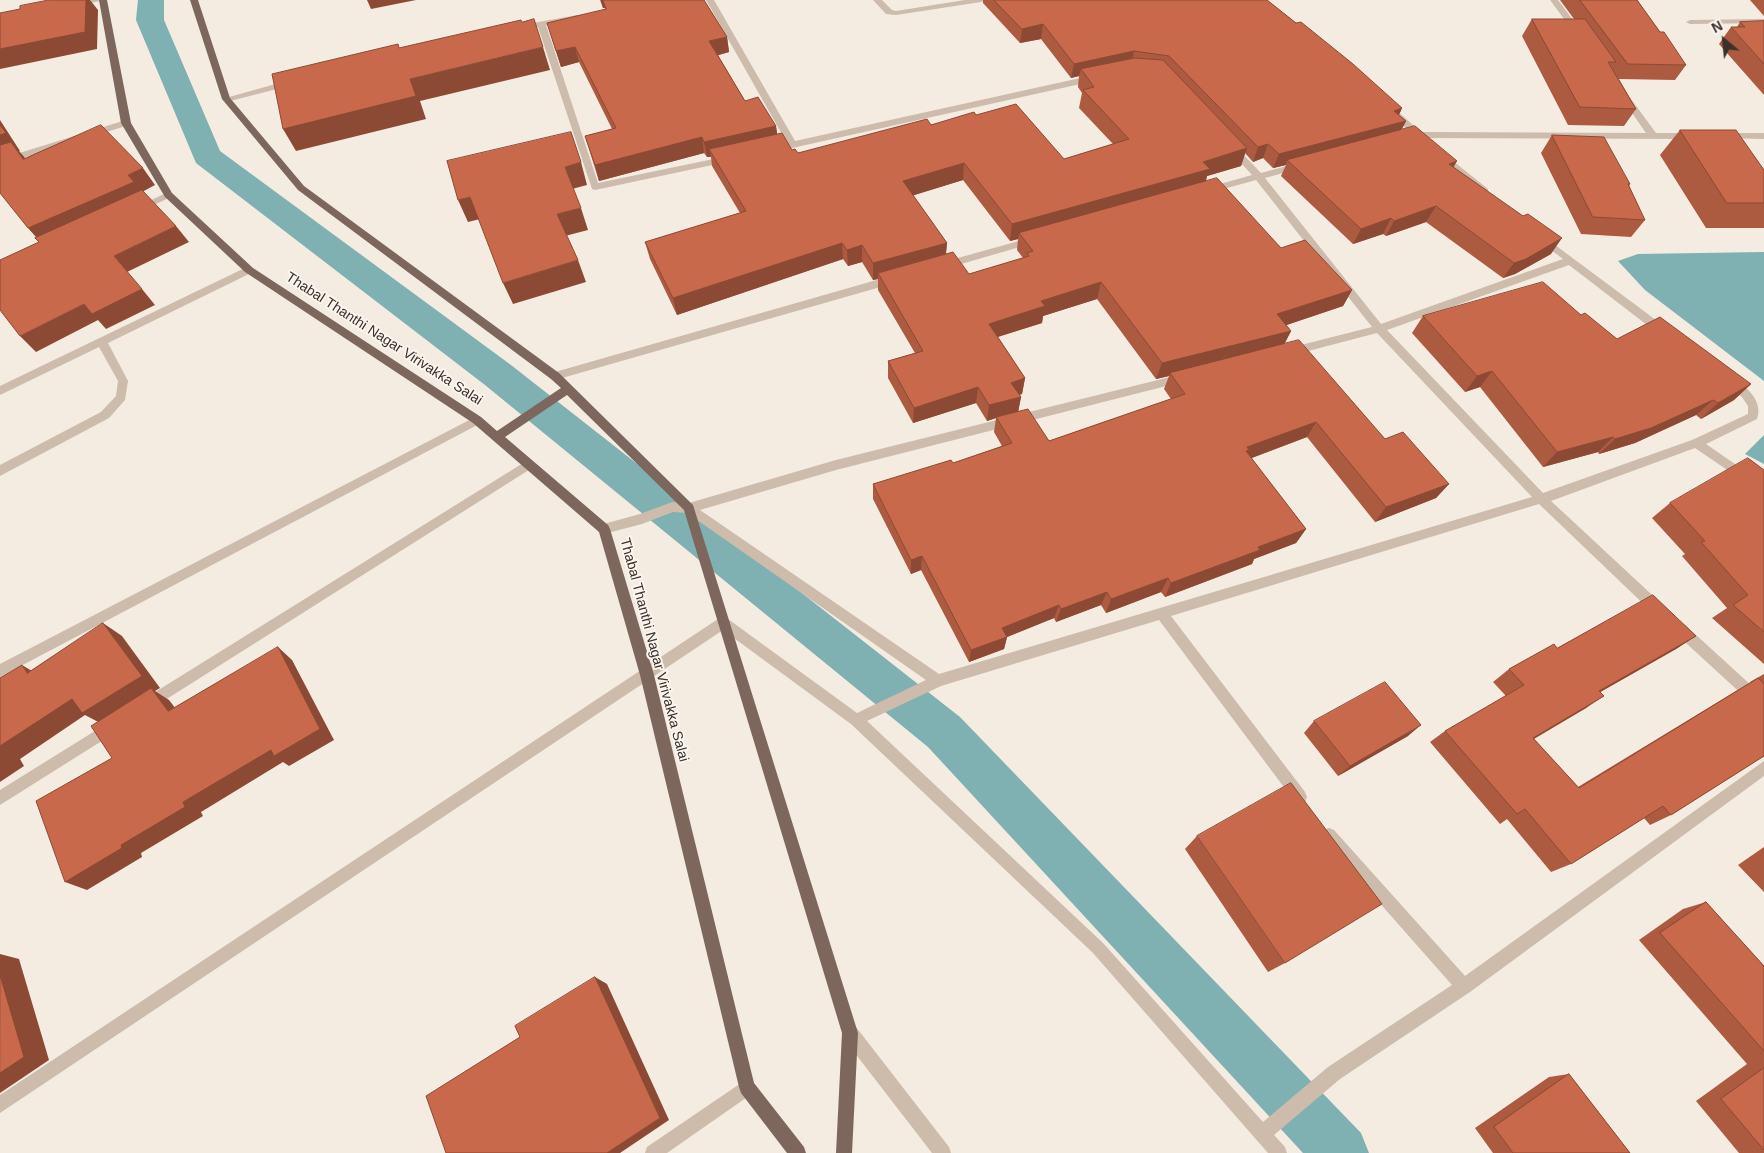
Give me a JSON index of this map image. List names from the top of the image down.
{
  "streets": {
    "main road": ["Thabal Thanthi Nagar Virivakka Salai"]
  },
  "north": "top left"
}
